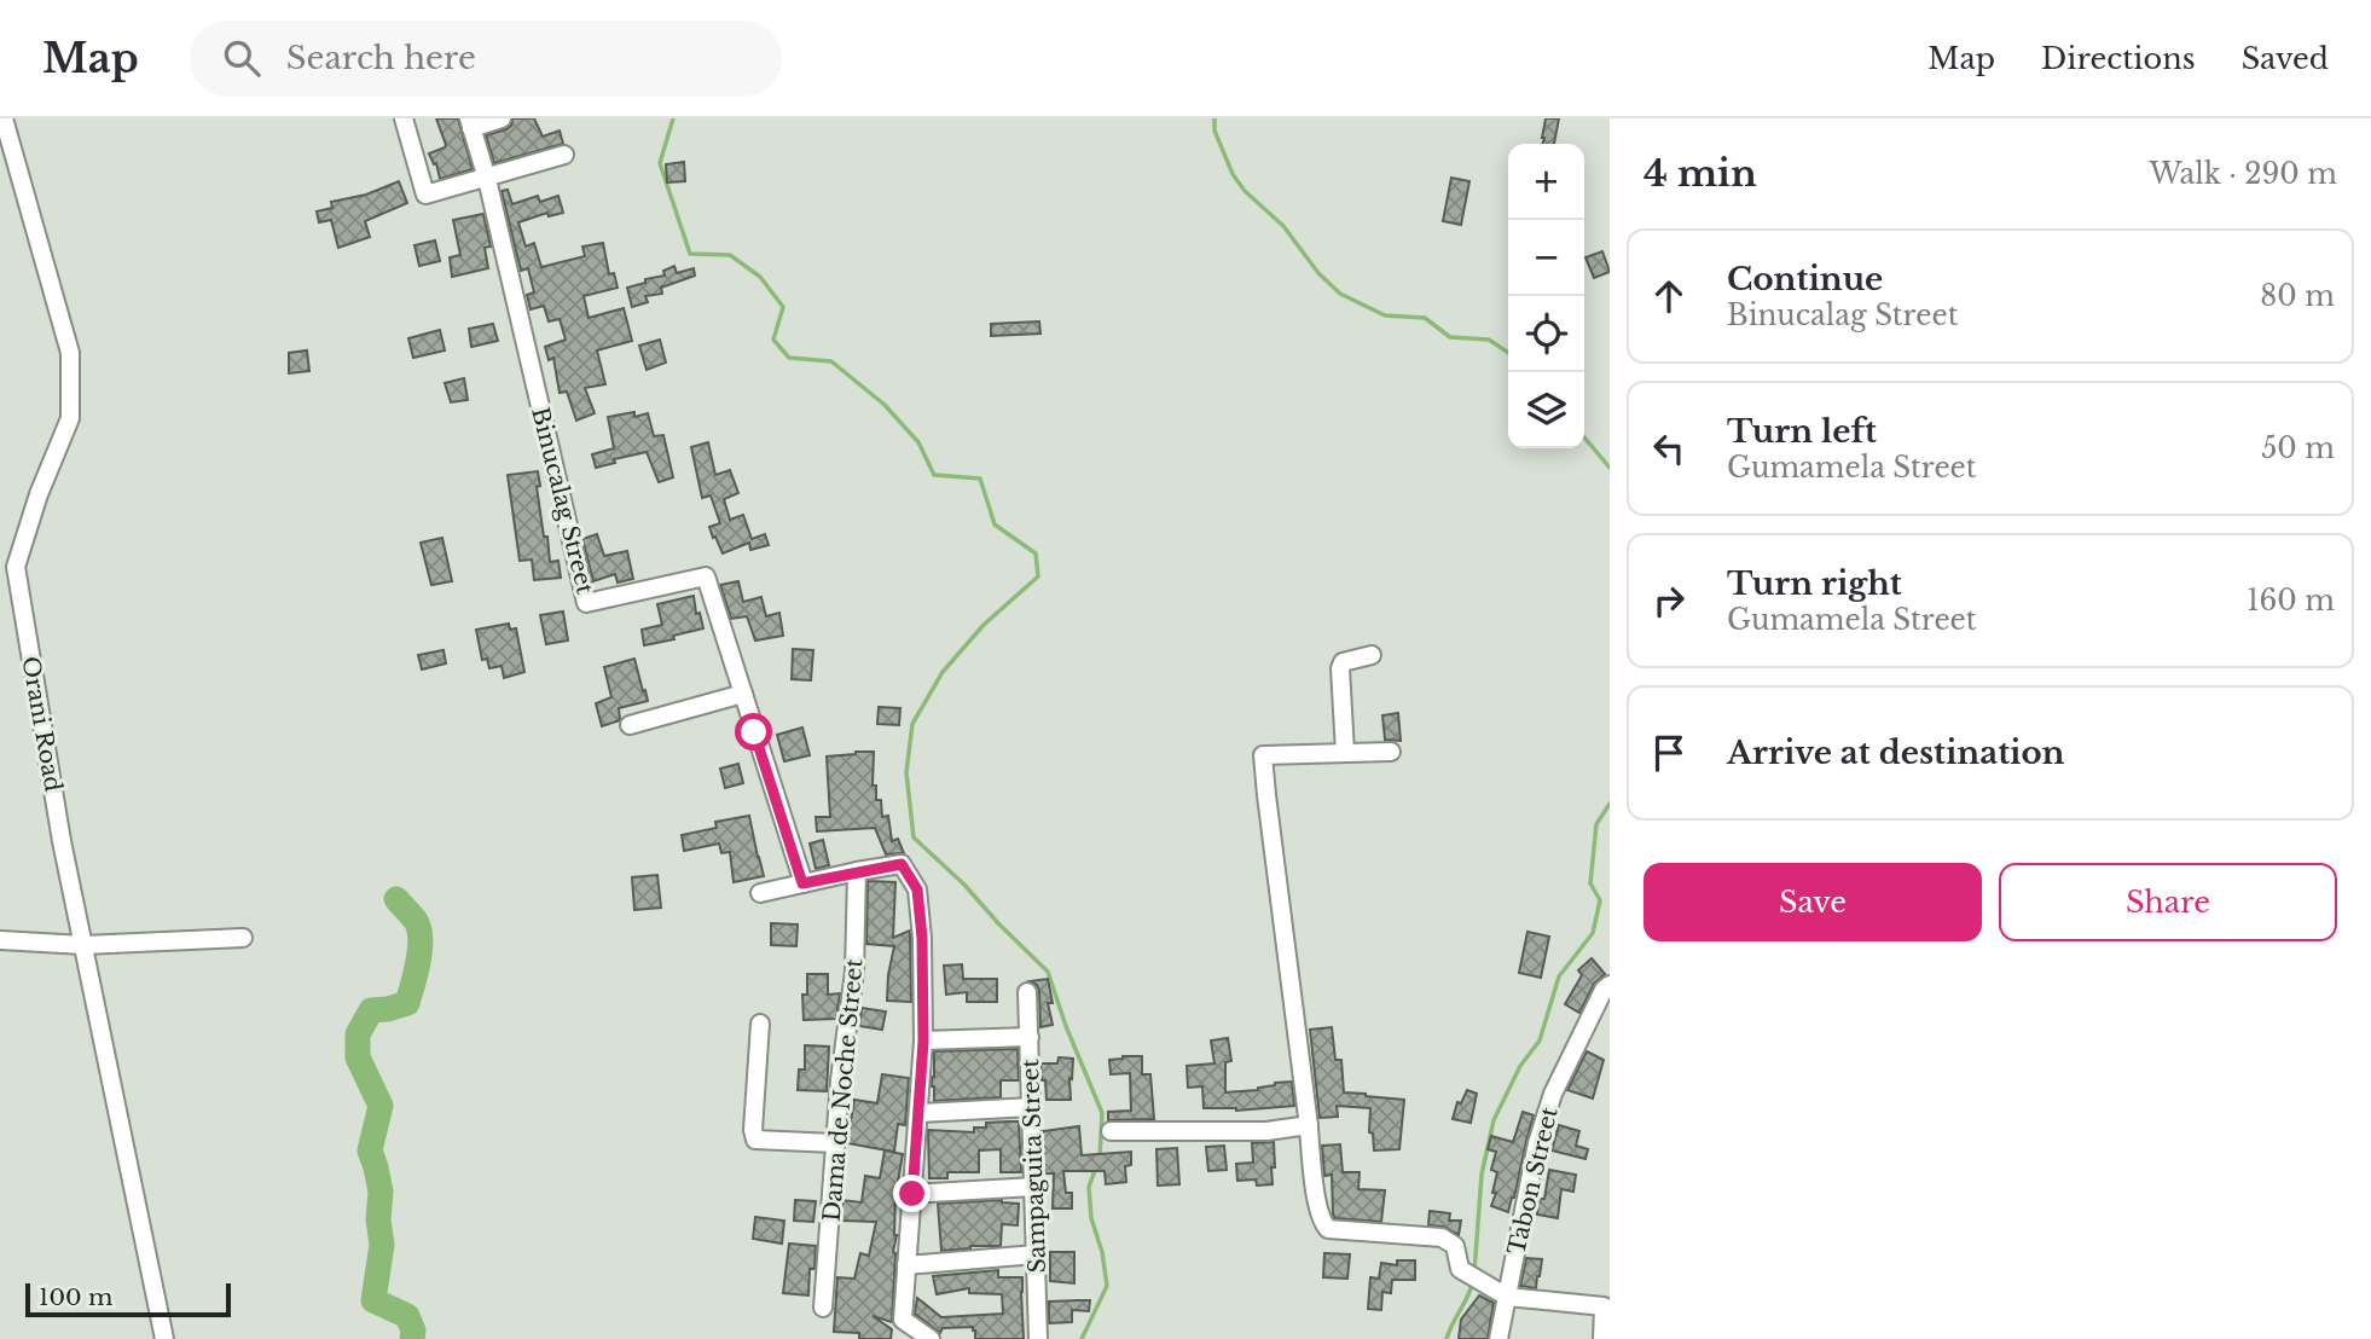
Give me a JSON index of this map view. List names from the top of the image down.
{
  "streets": {
    "street": [
      "Binucalag Street",
      "Orani Road",
      "Dama de Noche Street",
      "Sampaguita Street",
      "Tabon Street"
    ]
  },
  "scale_bar": "100 m",
  "page": {
    "header": "Map",
    "search": "Search here",
    "nav": ["Map", "Directions", "Saved"],
    "heading": ["4 min", "Walk · 290 m"],
    "map_buttons": ["+", "−"],
    "list": [
      ["Continue", "Binucalag Street", "80 m"],
      ["Turn left", "Gumamela Street", "50 m"],
      ["Turn right", "Gumamela Street", "160 m"],
      "Arrive at destination"
    ],
    "buttons": ["Save", "Share"],
    "scale": "100 m"
  }
}
